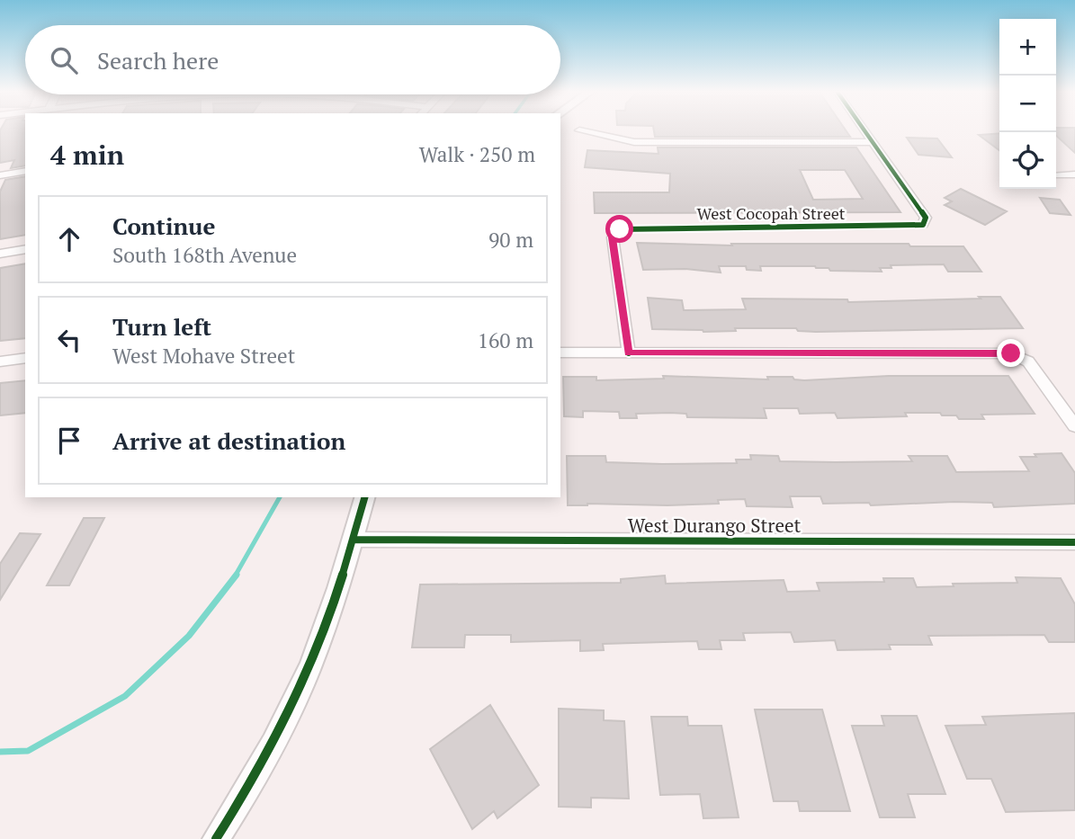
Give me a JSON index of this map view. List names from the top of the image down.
{
  "streets": {
    "street": ["West Cocopah Street", "West Durango Street"]
  },
  "page": {
    "map_buttons": ["+", "−"],
    "search": "Search here",
    "heading": ["4 min", "Walk · 250 m"],
    "list": [
      ["Continue", "South 168th Avenue", "90 m"],
      ["Turn left", "West Mohave Street", "160 m"],
      "Arrive at destination"
    ]
  }
}
